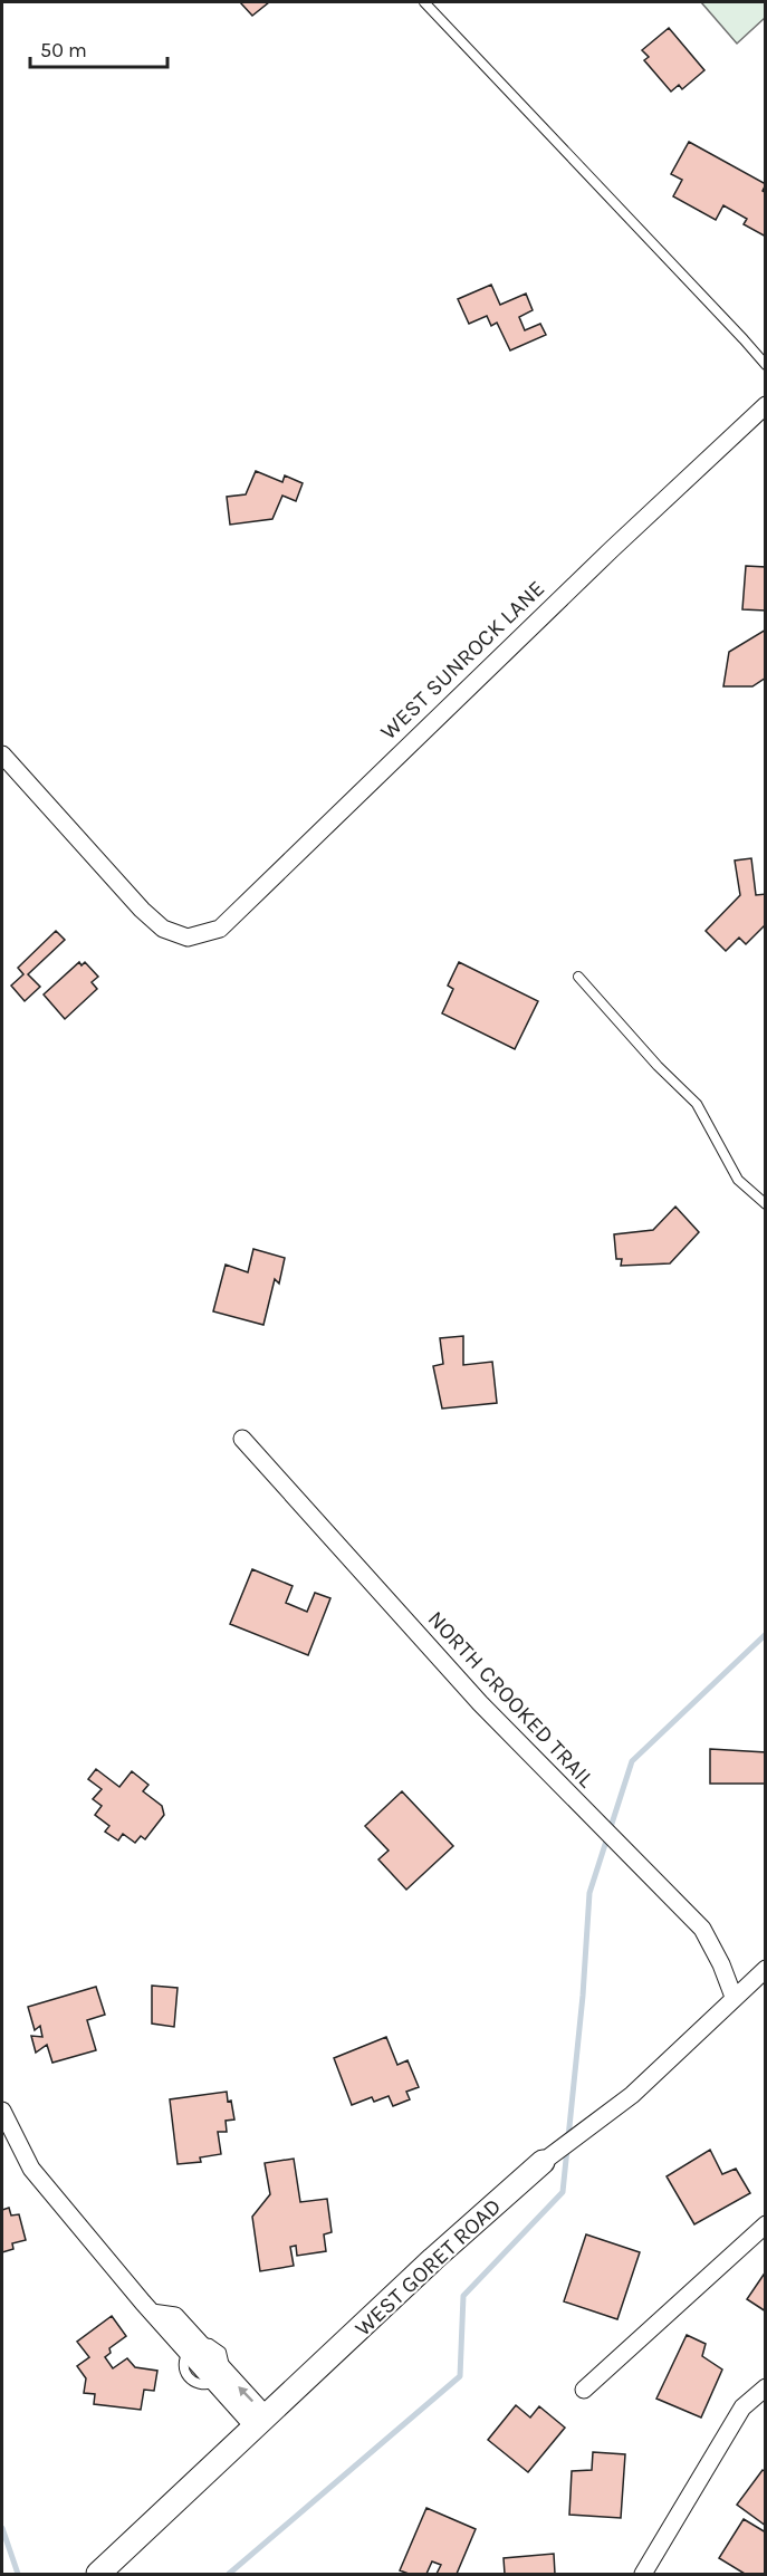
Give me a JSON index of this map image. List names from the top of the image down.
{
  "streets": {
    "street": ["WEST SUNROCK LANE", "NORTH CROOKED TRAIL", "WEST GORET ROAD"]
  },
  "crossings": [
    ["NORTH CROOKED TRAIL", "WEST GORET ROAD"]
  ],
  "scale_bar": "50 m"
}
